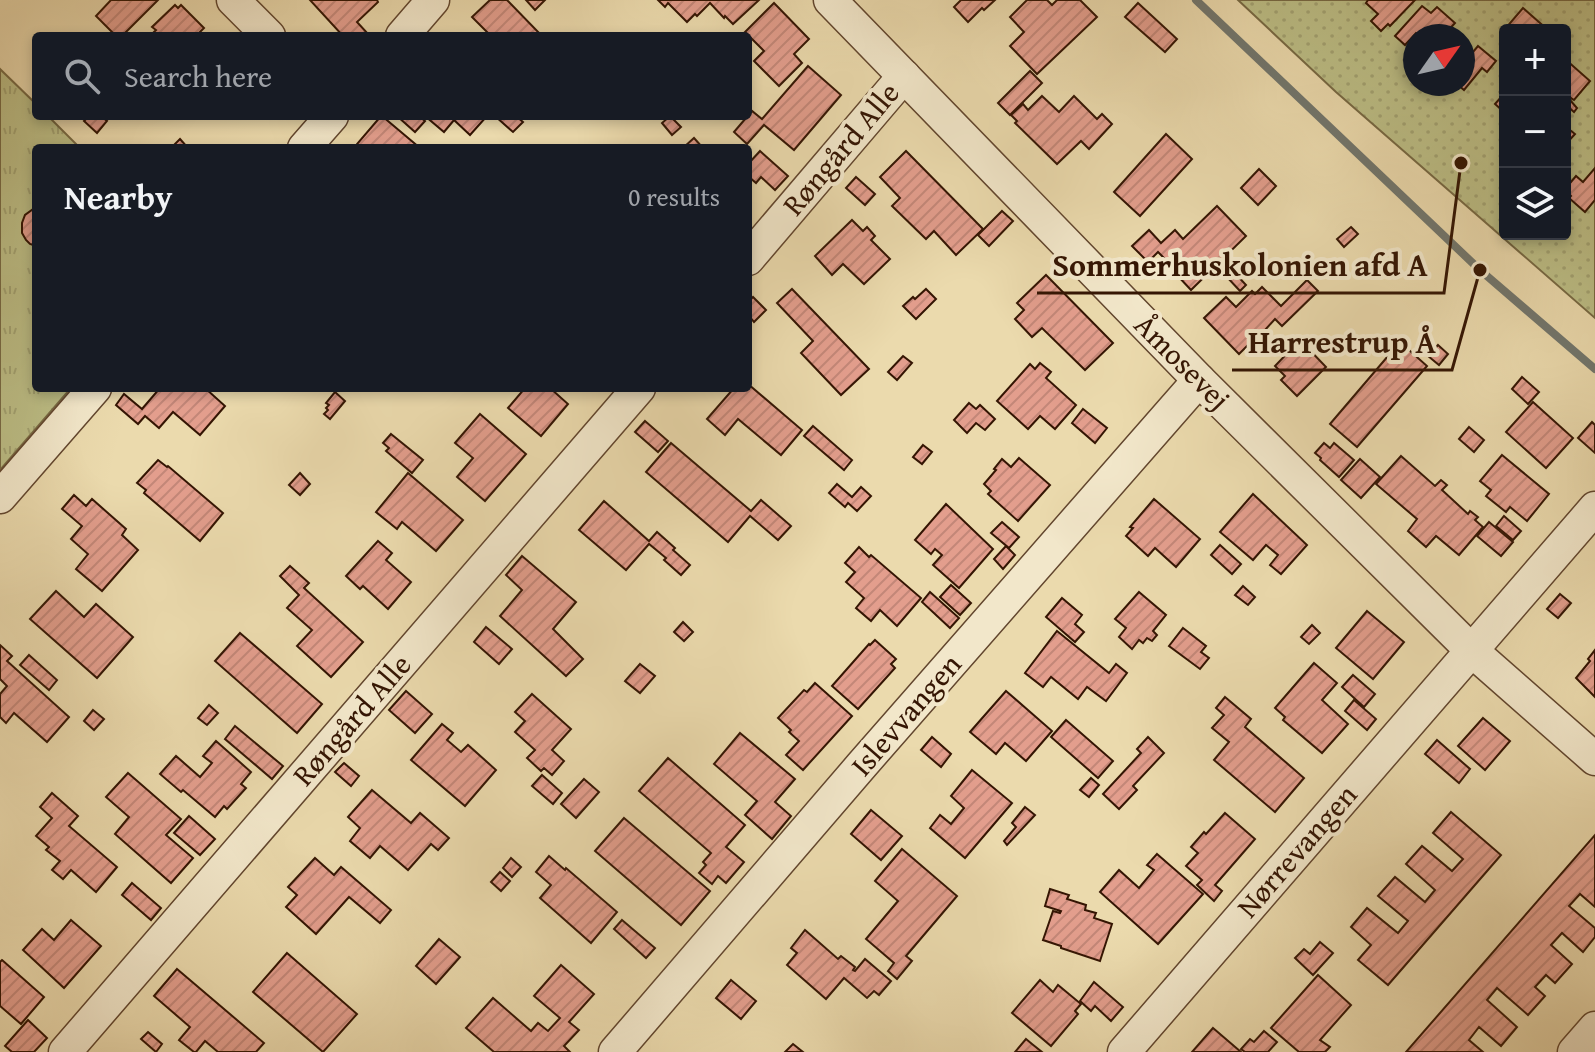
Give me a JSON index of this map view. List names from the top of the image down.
{
  "streets": {
    "street": [
      "Røngård Alle",
      "Åmosevej",
      "Islevvangen",
      "Nørrevangen"
    ]
  },
  "crossings": [
    ["Røngård Alle", "Åmosevej"],
    ["Åmosevej", "Islevvangen"],
    ["Åmosevej", "Nørrevangen"]
  ],
  "places": ["Sommerhuskolonien afd A", "Harrestrup Å"],
  "north": "top right",
  "page": {
    "map_buttons": ["+", "−"],
    "search": "Search here",
    "heading": ["Nearby", "0 results"]
  }
}
